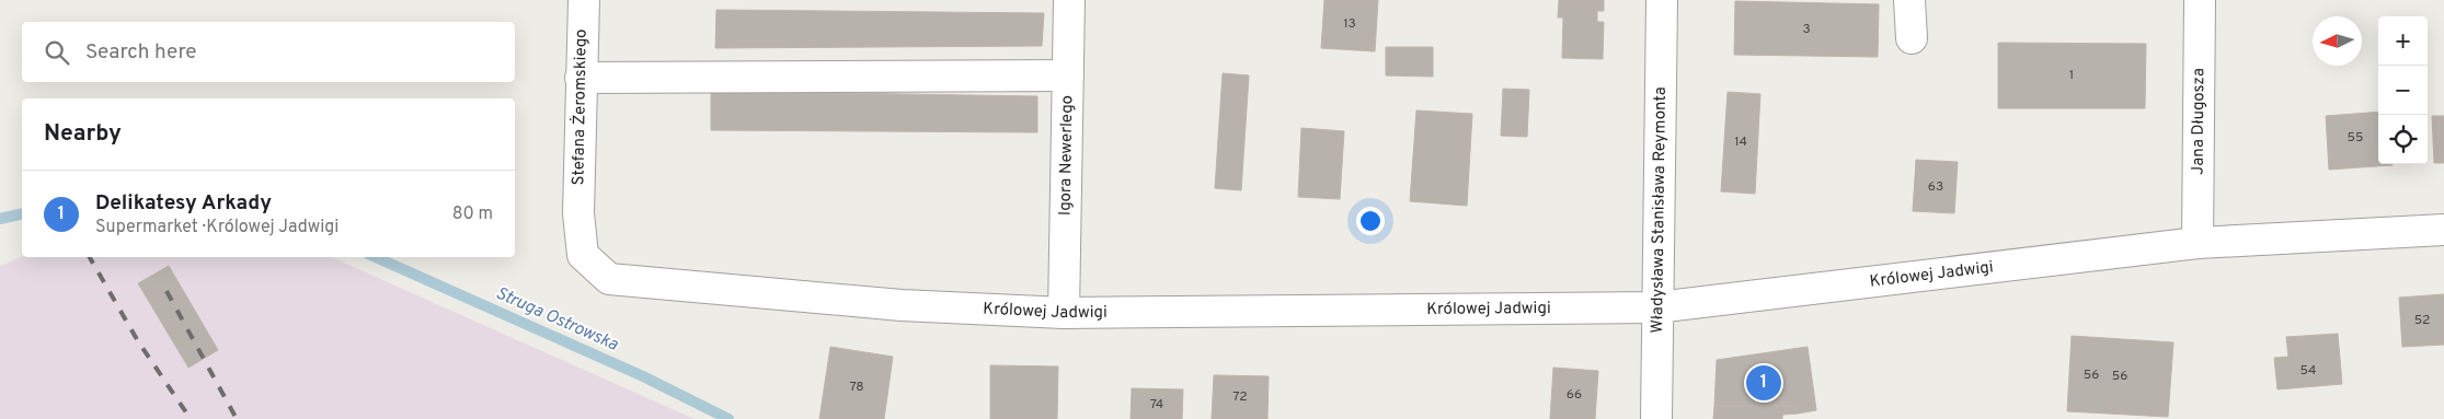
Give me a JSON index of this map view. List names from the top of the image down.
{
  "streets": {
    "street": [
      "Stefana Żeromskiego",
      "Jana Długosza",
      "Igora Newerlego",
      "Władysława Stanisława Reymonta",
      "Królowej Jadwigi"
    ]
  },
  "crossings": [
    ["Stefana Żeromskiego", "Królowej Jadwigi"],
    ["Jana Długosza", "Królowej Jadwigi"],
    ["Igora Newerlego", "Królowej Jadwigi"],
    ["Władysława Stanisława Reymonta", "Królowej Jadwigi"]
  ],
  "water": ["Struga Ostrowska"],
  "house_numbers": [
    "13",
    "3",
    "1",
    "55",
    "14",
    "63",
    "52",
    "54",
    "56",
    "56",
    "78",
    "66",
    "72",
    "74"
  ],
  "north": "left",
  "page": {
    "map_buttons": ["+", "−"],
    "search": "Search here",
    "heading": "Nearby",
    "list": [
      {
        "mark": "1",
        "name": "Delikatesy Arkady",
        "note": "Supermarket · Królowej Jadwigi",
        "value": "80 m"
      }
    ],
    "pins": "1"
  }
}
